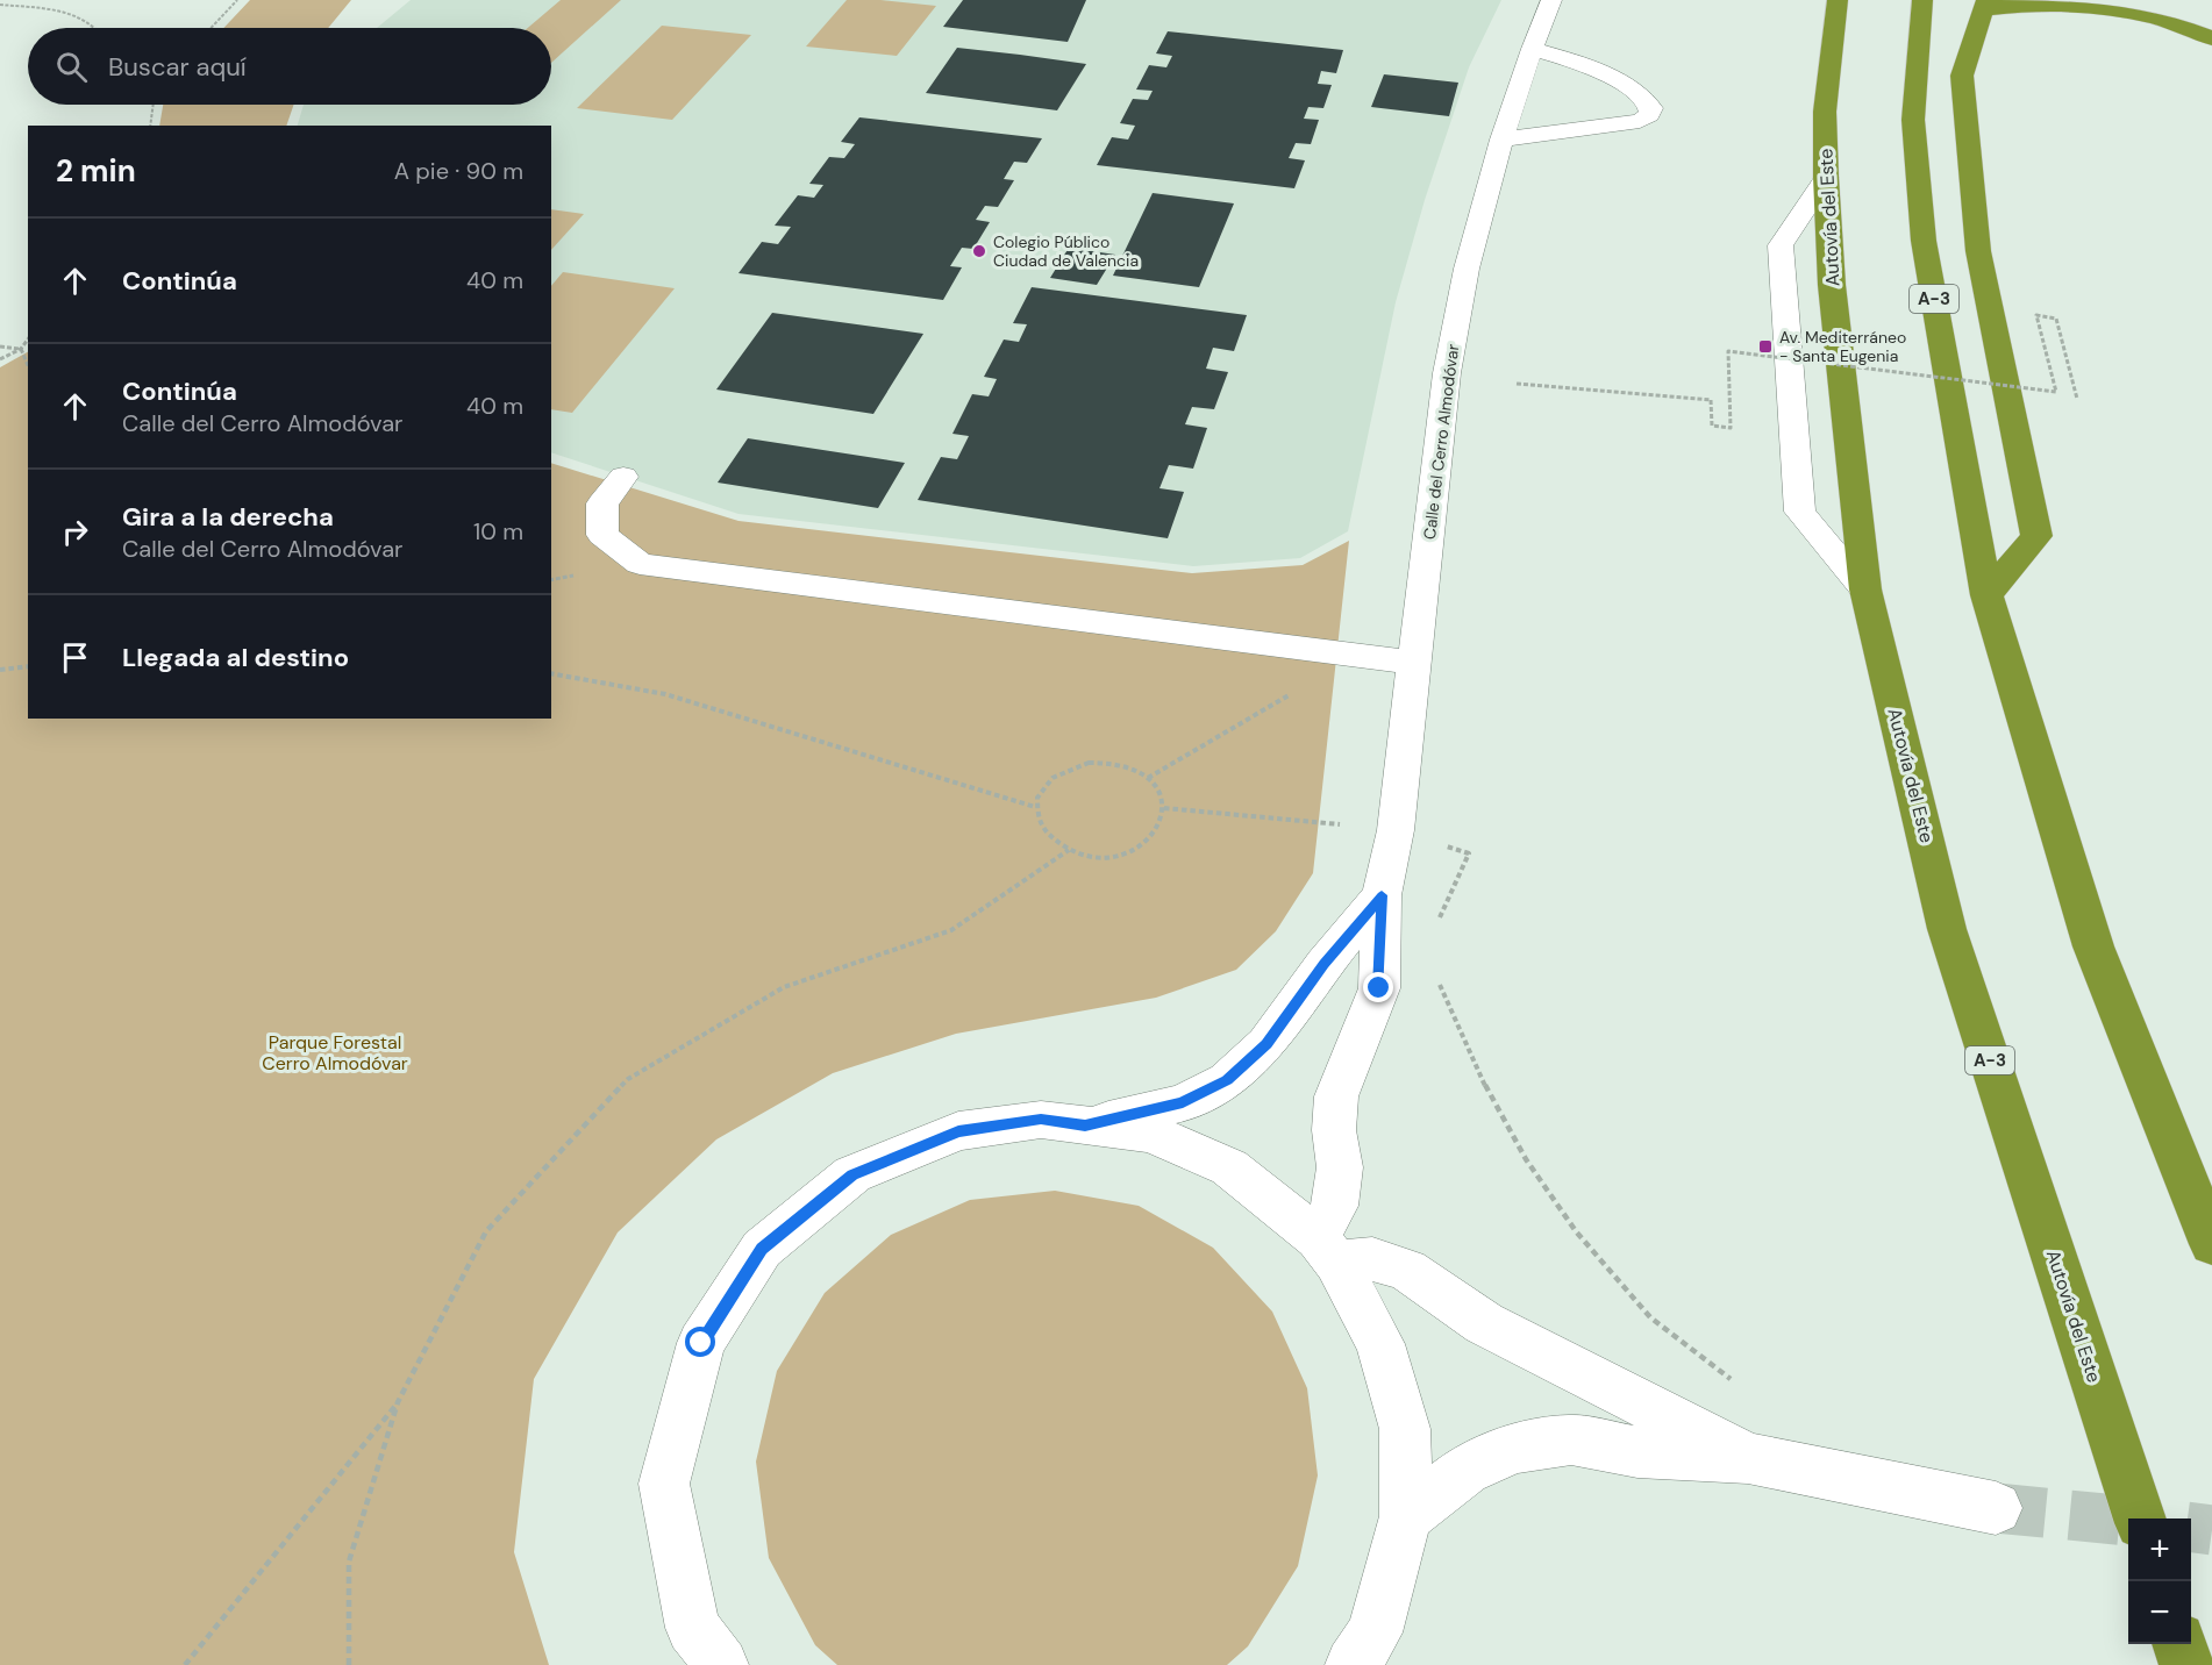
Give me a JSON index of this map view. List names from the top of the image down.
{
  "streets": {
    "highway": ["Autovía del Este", "A-3"],
    "street": ["Calle del Cerro Almodóvar"]
  },
  "parks": ["Parque Forestal Cerro Almodóvar"],
  "places": {
    "other": ["Colegio Público Ciudad de Valencia"],
    "transit": ["Av. Mediterráneo - Santa Eugenia"]
  },
  "page": {
    "search": "Buscar aquí",
    "heading": ["2 min", "A pie · 90 m"],
    "list": [
      ["Continúa", "40 m"],
      ["Continúa", "Calle del Cerro Almodóvar", "40 m"],
      ["Gira a la derecha", "Calle del Cerro Almodóvar", "10 m"],
      "Llegada al destino"
    ],
    "map_buttons": ["+", "−"]
  }
}
